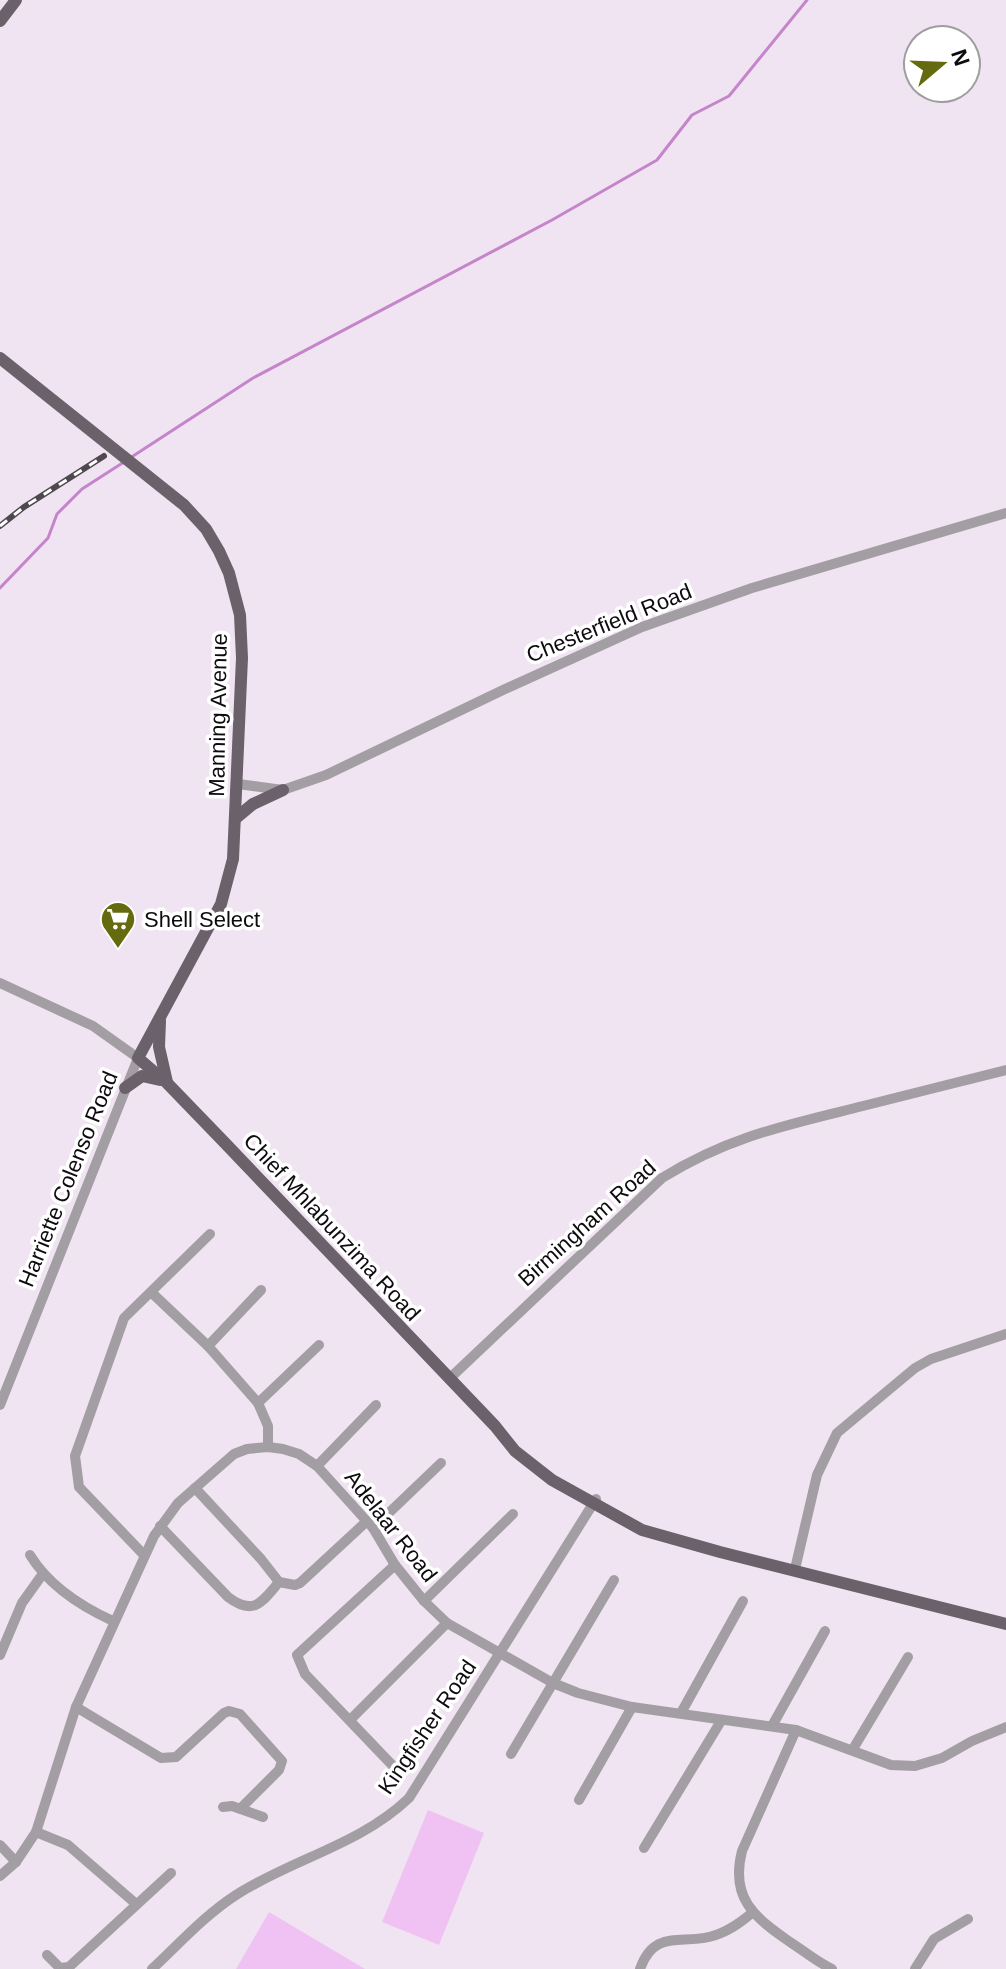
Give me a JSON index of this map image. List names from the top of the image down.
{
  "streets": {
    "main road": ["Manning Avenue", "Chief Mhlabunzima Road"],
    "street": [
      "Chesterfield Road",
      "Harriette Colenso Road",
      "Birmingham Road",
      "Adelaar Road",
      "Kingfisher Road"
    ]
  },
  "crossings": [
    ["Chesterfield Road", "Manning Avenue"],
    ["Manning Avenue", "Harriette Colenso Road"],
    ["Manning Avenue", "Chief Mhlabunzima Road"],
    ["Harriette Colenso Road", "Chief Mhlabunzima Road"],
    ["Birmingham Road", "Chief Mhlabunzima Road"],
    ["Chief Mhlabunzima Road", "Kingfisher Road"],
    ["Adelaar Road", "Kingfisher Road"]
  ],
  "places": {
    "supermarket": ["Shell Select"]
  },
  "north": "right"
}
